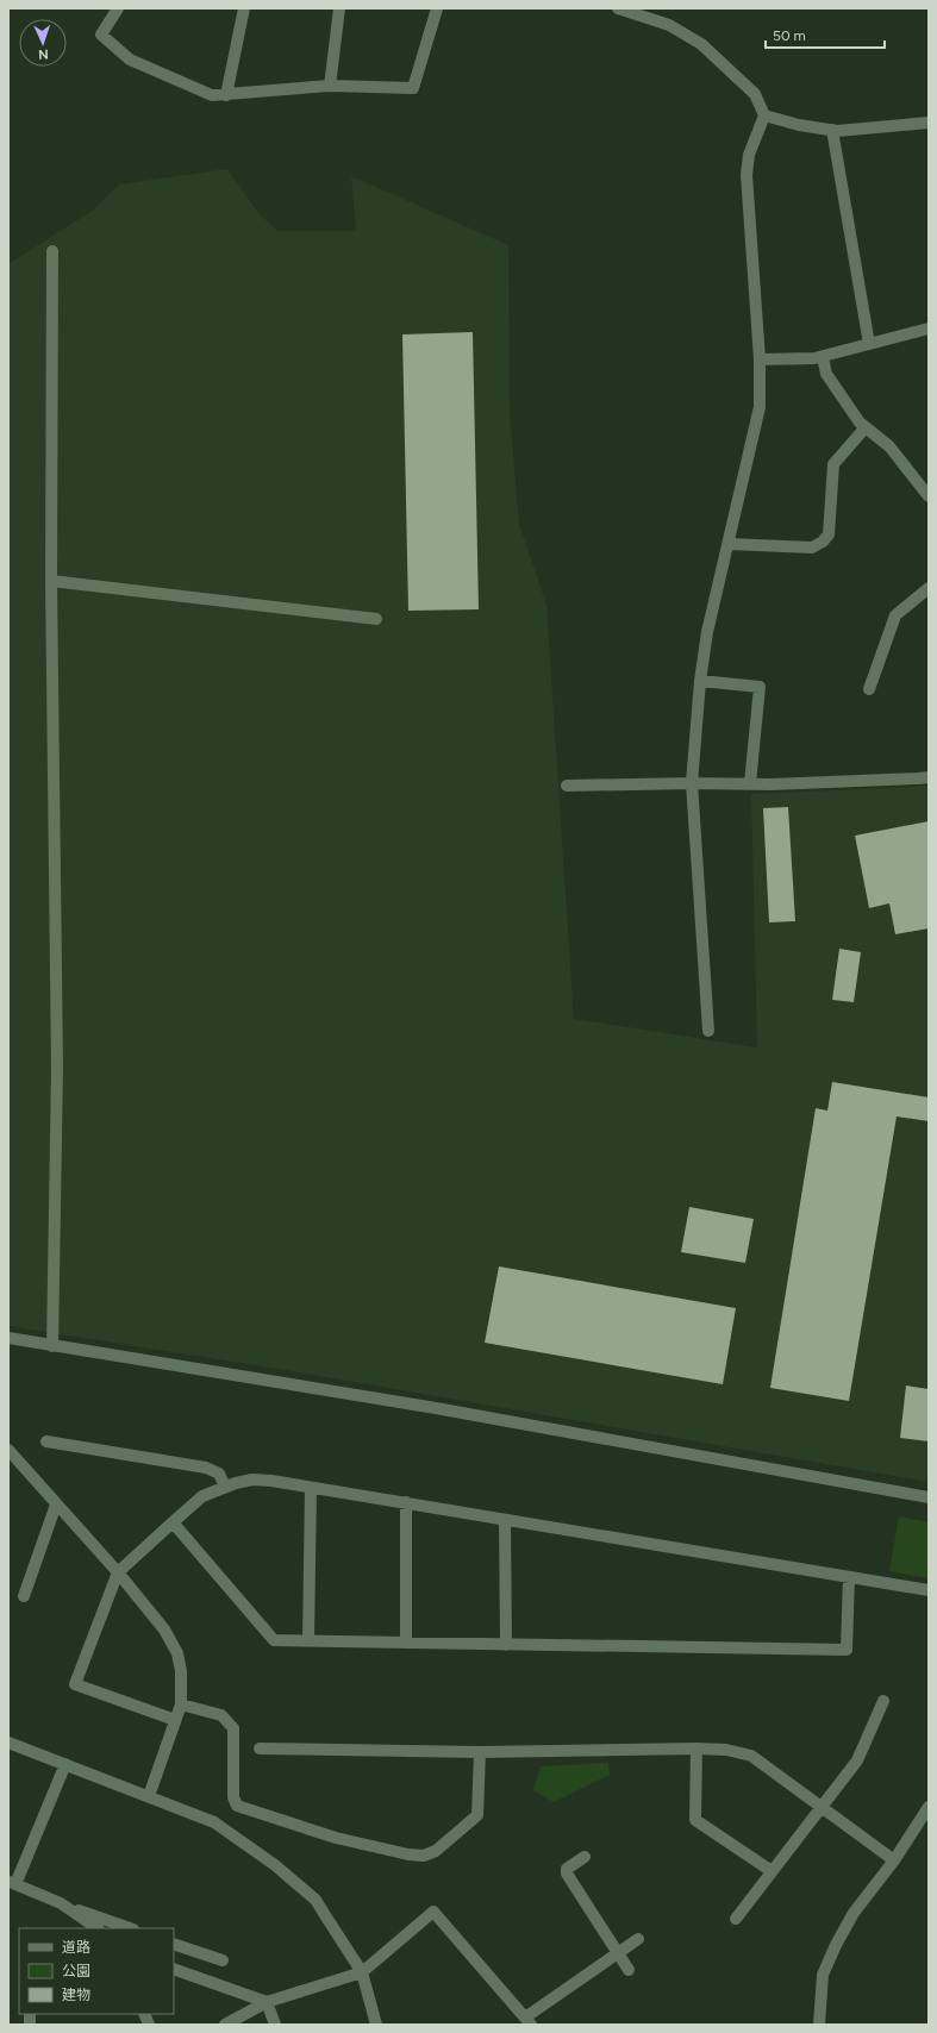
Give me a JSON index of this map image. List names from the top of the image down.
{
  "legend": ["道路", "公園", "建物"],
  "scale_bar": "50 m",
  "north": "bottom"
}
